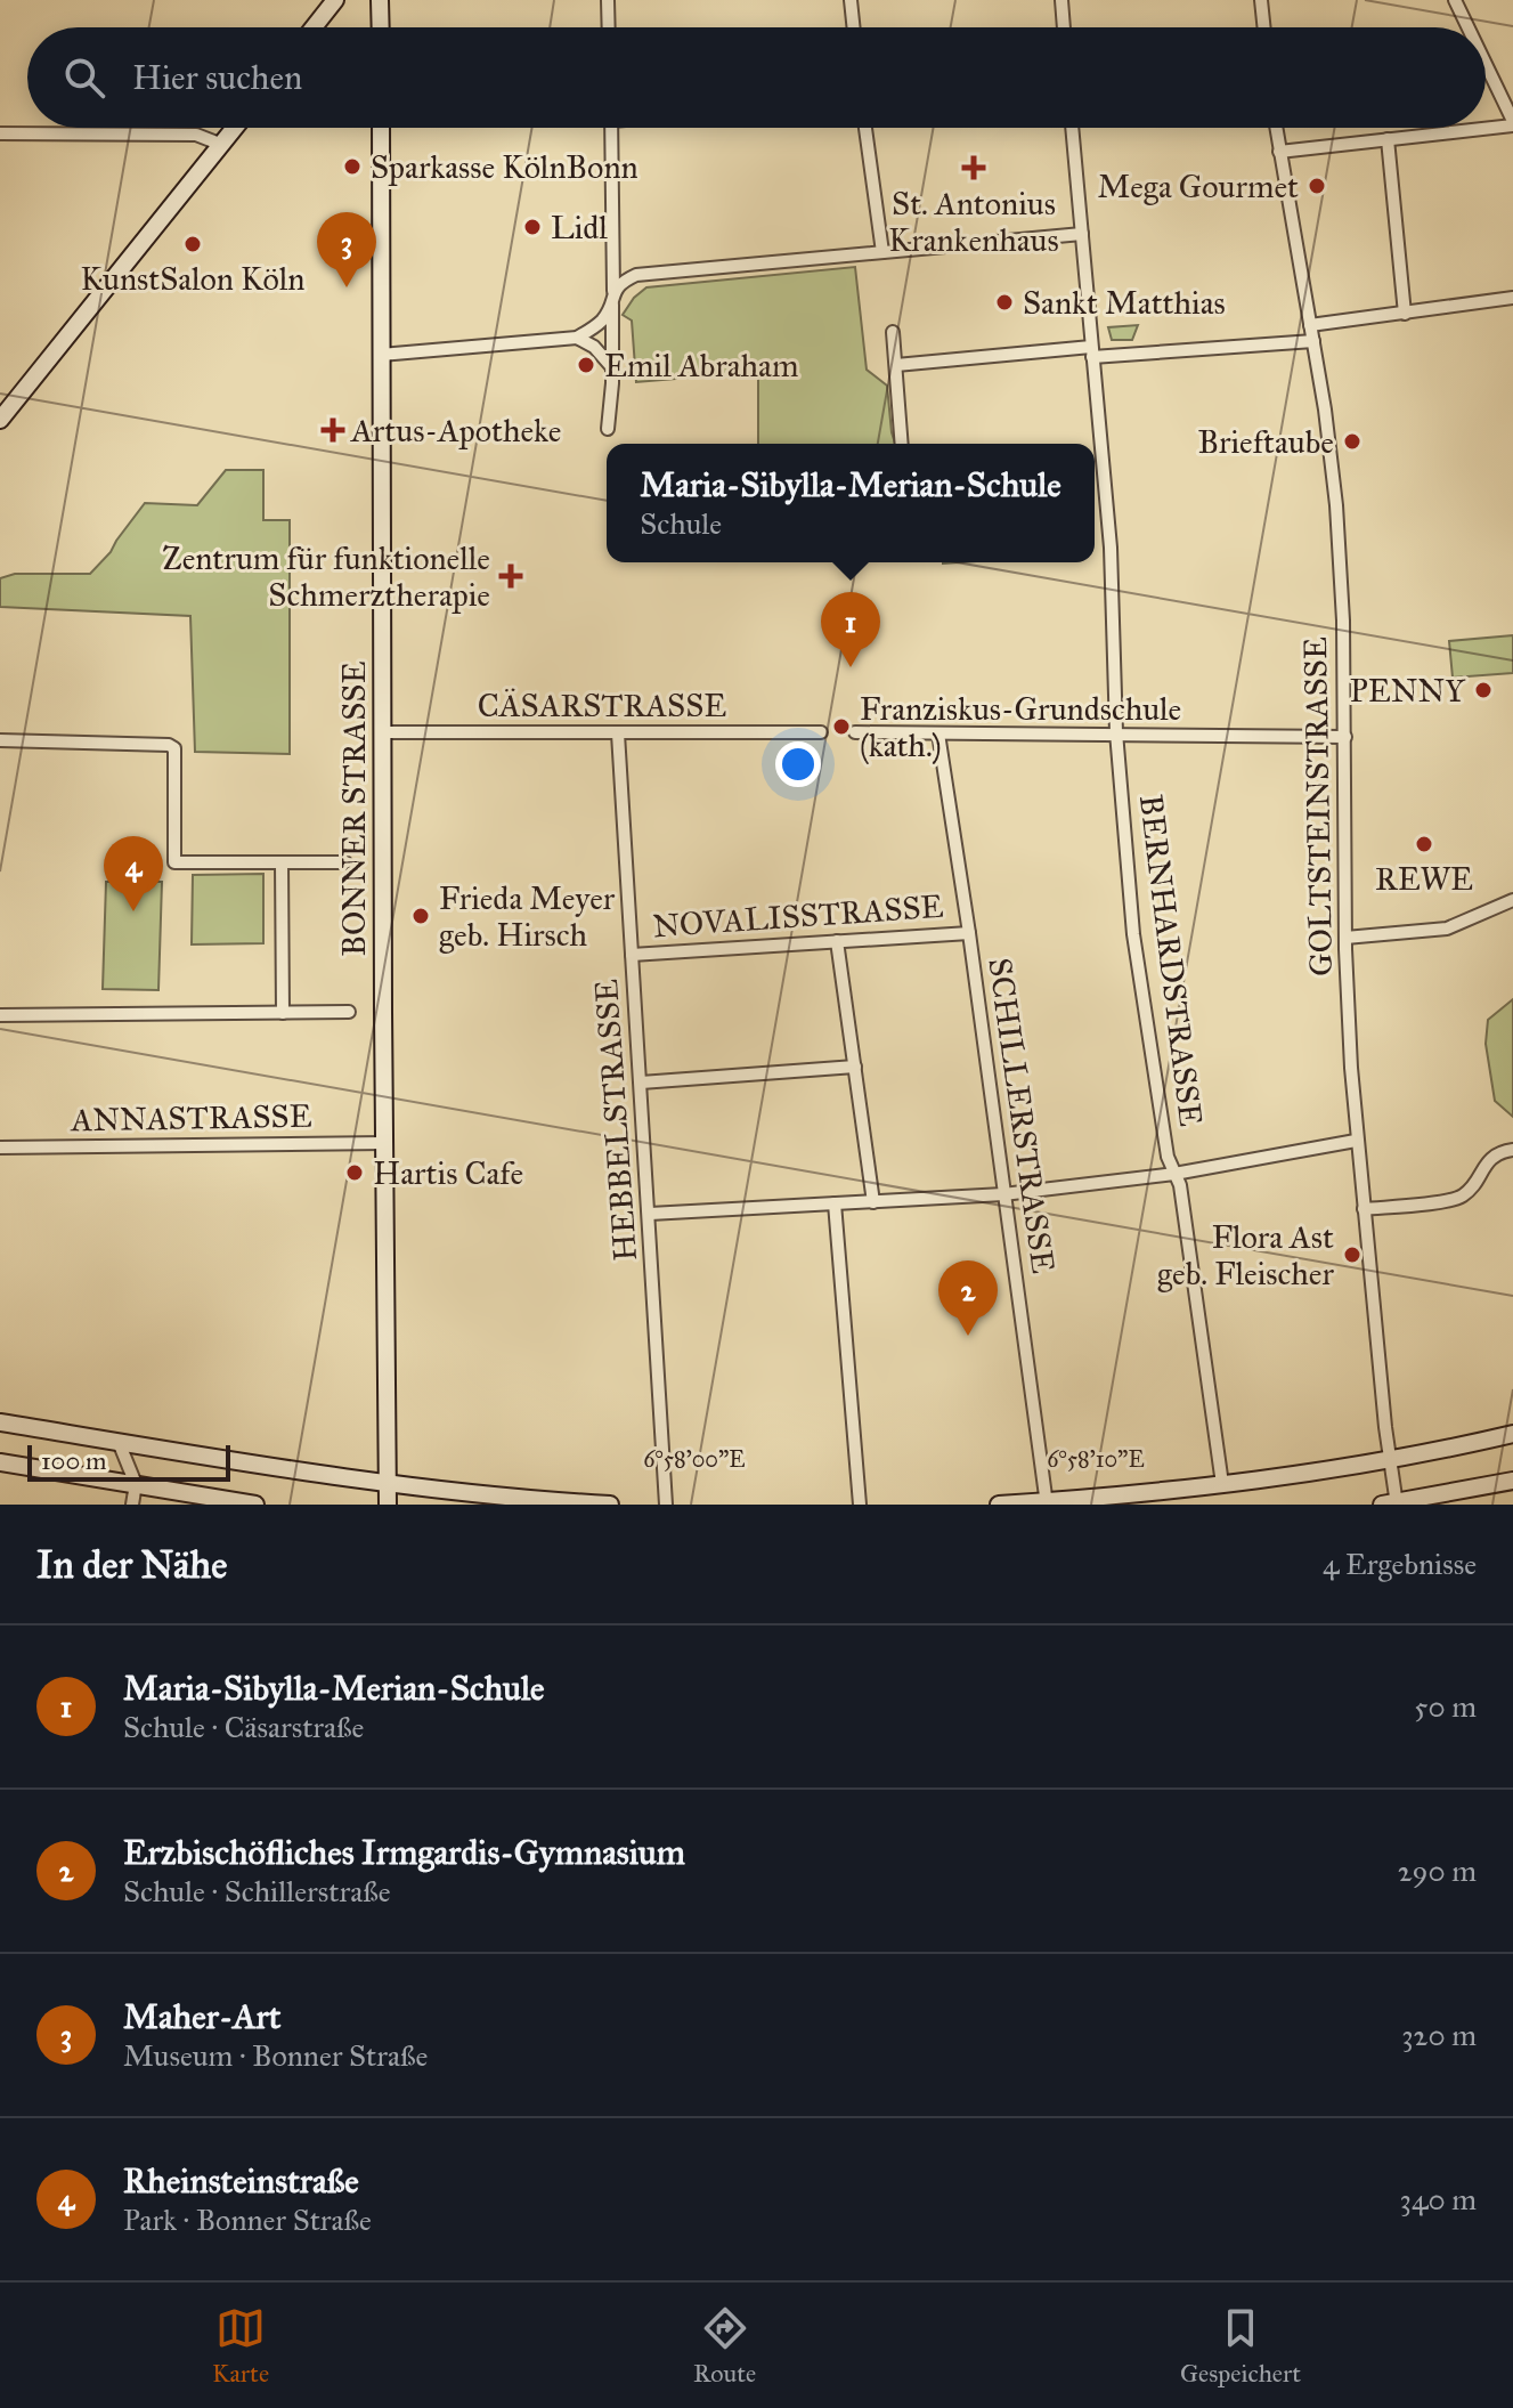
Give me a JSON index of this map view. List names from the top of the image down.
{
  "streets": {
    "main road": ["BONNER STRASSE"],
    "street": [
      "CÄSARSTRASSE",
      "GOLTSTEINSTRASSE",
      "NOVALISSTRASSE",
      "BERNHARDSTRASSE",
      "SCHILLERSTRASSE",
      "ANNASTRASSE",
      "HEBBELSTRASSE"
    ]
  },
  "crossings": [
    ["CÄSARSTRASSE", "BONNER STRASSE"],
    ["CÄSARSTRASSE", "HEBBELSTRASSE"],
    ["BONNER STRASSE", "ANNASTRASSE"],
    ["NOVALISSTRASSE", "SCHILLERSTRASSE"],
    ["NOVALISSTRASSE", "HEBBELSTRASSE"]
  ],
  "places": {
    "other": [
      "Sparkasse KölnBonn",
      "Mega Gourmet",
      "Lidl",
      "KunstSalon Köln",
      "Sankt Matthias",
      "Emil Abraham",
      "Brieftaube",
      "PENNY",
      "Franziskus-Grundschule (kath.)",
      "REWE",
      "Frieda Meyer geb. Hirsch",
      "Hartis Cafe",
      "Flora Ast geb. Fleischer"
    ],
    "health": ["St. Antonius Krankenhaus", "Artus-Apotheke", "Zentrum für funktionelle Schmerztherapie"]
  },
  "scale_bar": "100 m",
  "page": {
    "search": "Hier suchen",
    "pins": [
      "3",
      "1",
      "4",
      "2"
    ],
    "popup": ["Maria-Sibylla-Merian-Schule", "Schule"],
    "scale": "100 m",
    "heading": ["In der Nähe", "4 Ergebnisse"],
    "list": [
      {
        "mark": "1",
        "name": "Maria-Sibylla-Merian-Schule",
        "note": "Schule · Cäsarstraße",
        "value": "50 m"
      },
      {
        "mark": "2",
        "name": "Erzbischöfliches Irmgardis-Gymnasium",
        "note": "Schule · Schillerstraße",
        "value": "290 m"
      },
      {
        "mark": "3",
        "name": "Maher-Art",
        "note": "Museum · Bonner Straße",
        "value": "320 m"
      },
      {
        "mark": "4",
        "name": "Rheinsteinstraße",
        "note": "Park · Bonner Straße",
        "value": "340 m"
      }
    ],
    "nav": ["Karte", "Route", "Gespeichert"]
  },
  "coordinates": ["6°58'00\"E", "6°58'10\"E"]
}
